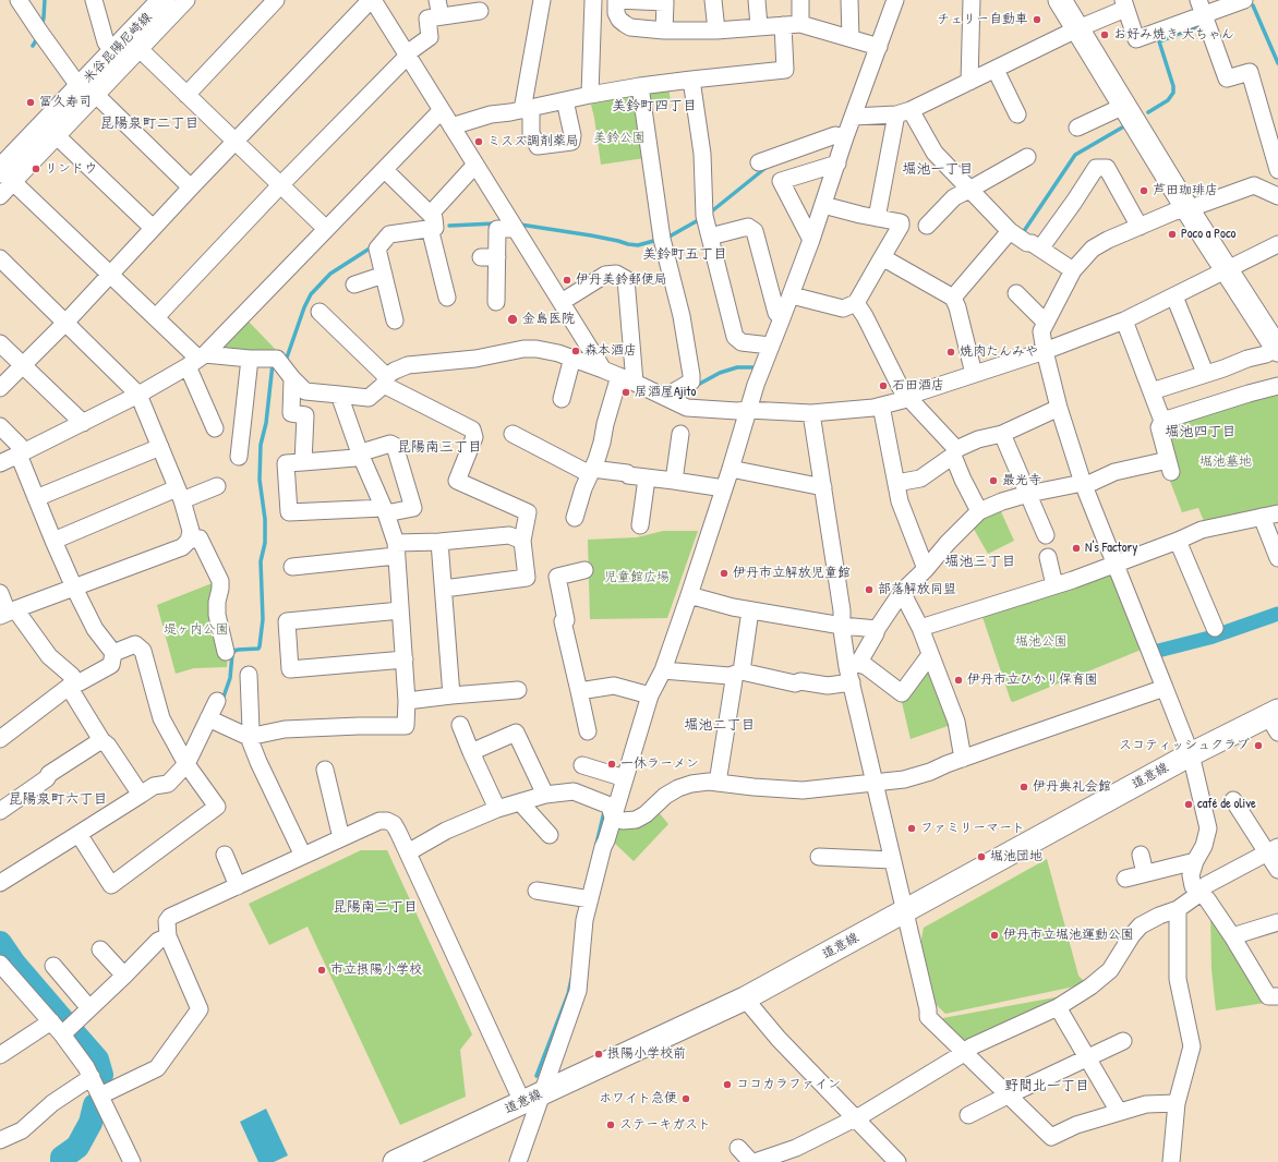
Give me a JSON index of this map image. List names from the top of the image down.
{
  "streets": {
    "street": ["米谷昆陽尼崎線", "道意線"]
  },
  "districts": [
    "美鈴町四丁目",
    "昆陽泉町二丁目",
    "堀池一丁目",
    "美鈴町五丁目",
    "堀池四丁目",
    "昆陽南三丁目",
    "堀池三丁目",
    "堀池二丁目",
    "昆陽泉町六丁目",
    "昆陽南二丁目",
    "野間北一丁目"
  ],
  "parks": [
    "美鈴公園",
    "堀池墓地",
    "児童館広場",
    "堤ヶ内公園",
    "堀池公園"
  ],
  "places": [
    "チェリー自動車",
    "お好み焼き 大ちゃん",
    "冨久寿司",
    "ミスズ調剤薬局",
    "リンドウ",
    "芦田珈琲店",
    "Poco a Poco",
    "伊丹美鈴郵便局",
    "金島医院",
    "森本酒店",
    "焼肉たんみや",
    "石田酒店",
    "居酒屋Ajito",
    "最光寺",
    "N's Factory",
    "伊丹市立解放児童館",
    "部落解放同盟",
    "伊丹市立ひかり保育園",
    "スコティッシュクラブ",
    "一休ラーメン",
    "伊丹典礼会館",
    "café de olive",
    "ファミリーマート",
    "堀池団地",
    "伊丹市立堀池運動公園",
    "市立摂陽小学校",
    "摂陽小学校前",
    "ココカラファイン",
    "ホワイト急便",
    "ステーキガスト"
  ]
}
